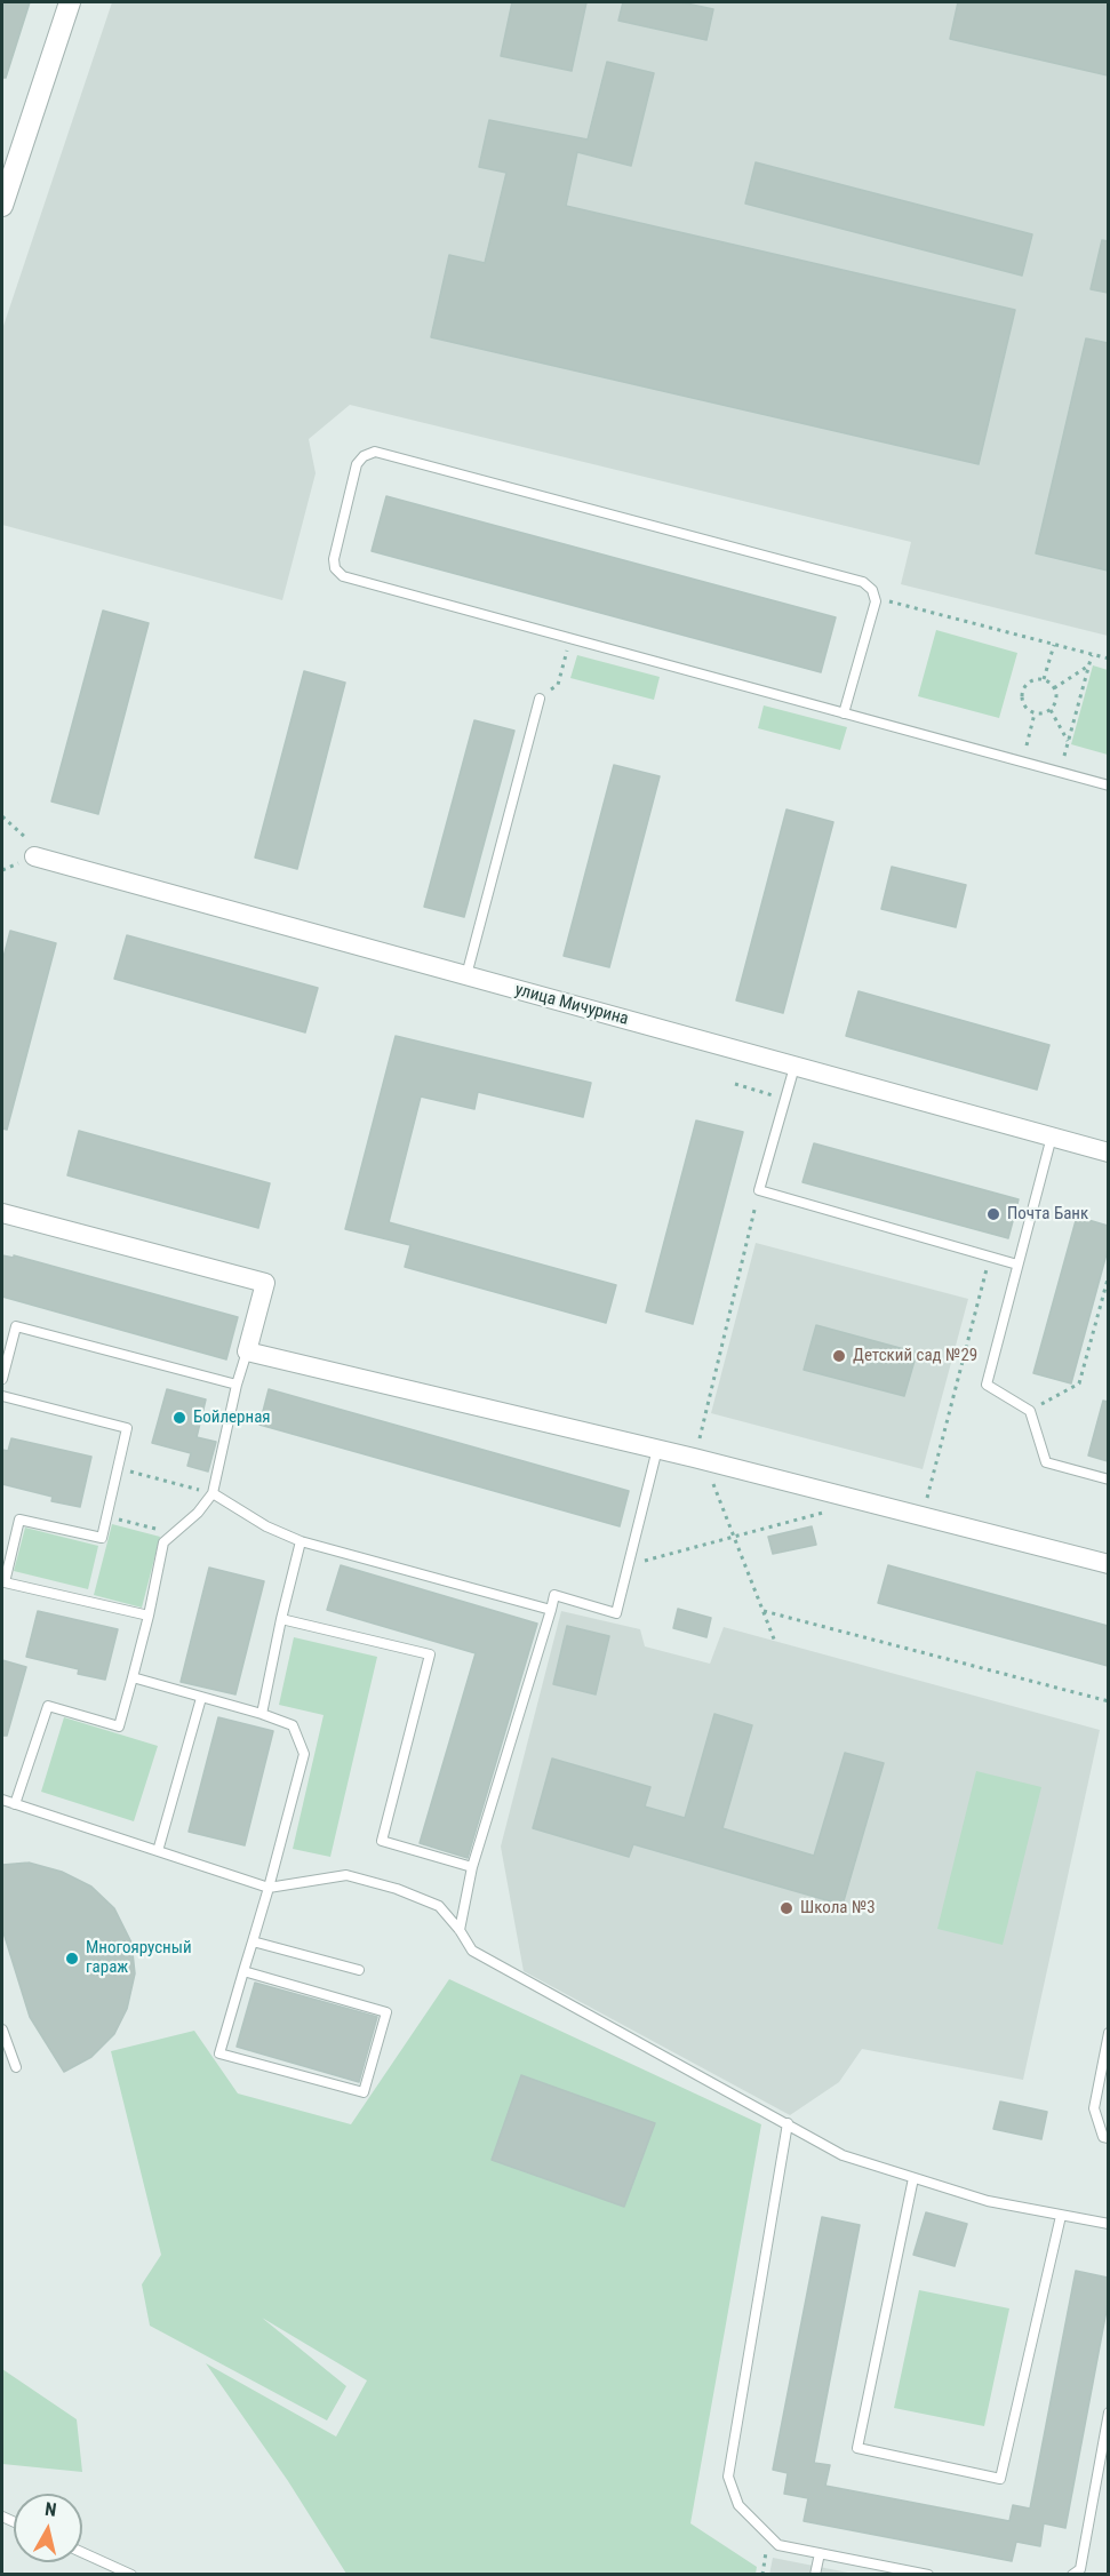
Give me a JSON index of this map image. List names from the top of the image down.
{
  "streets": {
    "street": ["улица Мичурина"]
  },
  "places": [
    "Почта Банк",
    "Детский сад №29",
    "Бойлерная",
    "Школа №3",
    "Многоярусный гараж"
  ],
  "north": "top"
}
